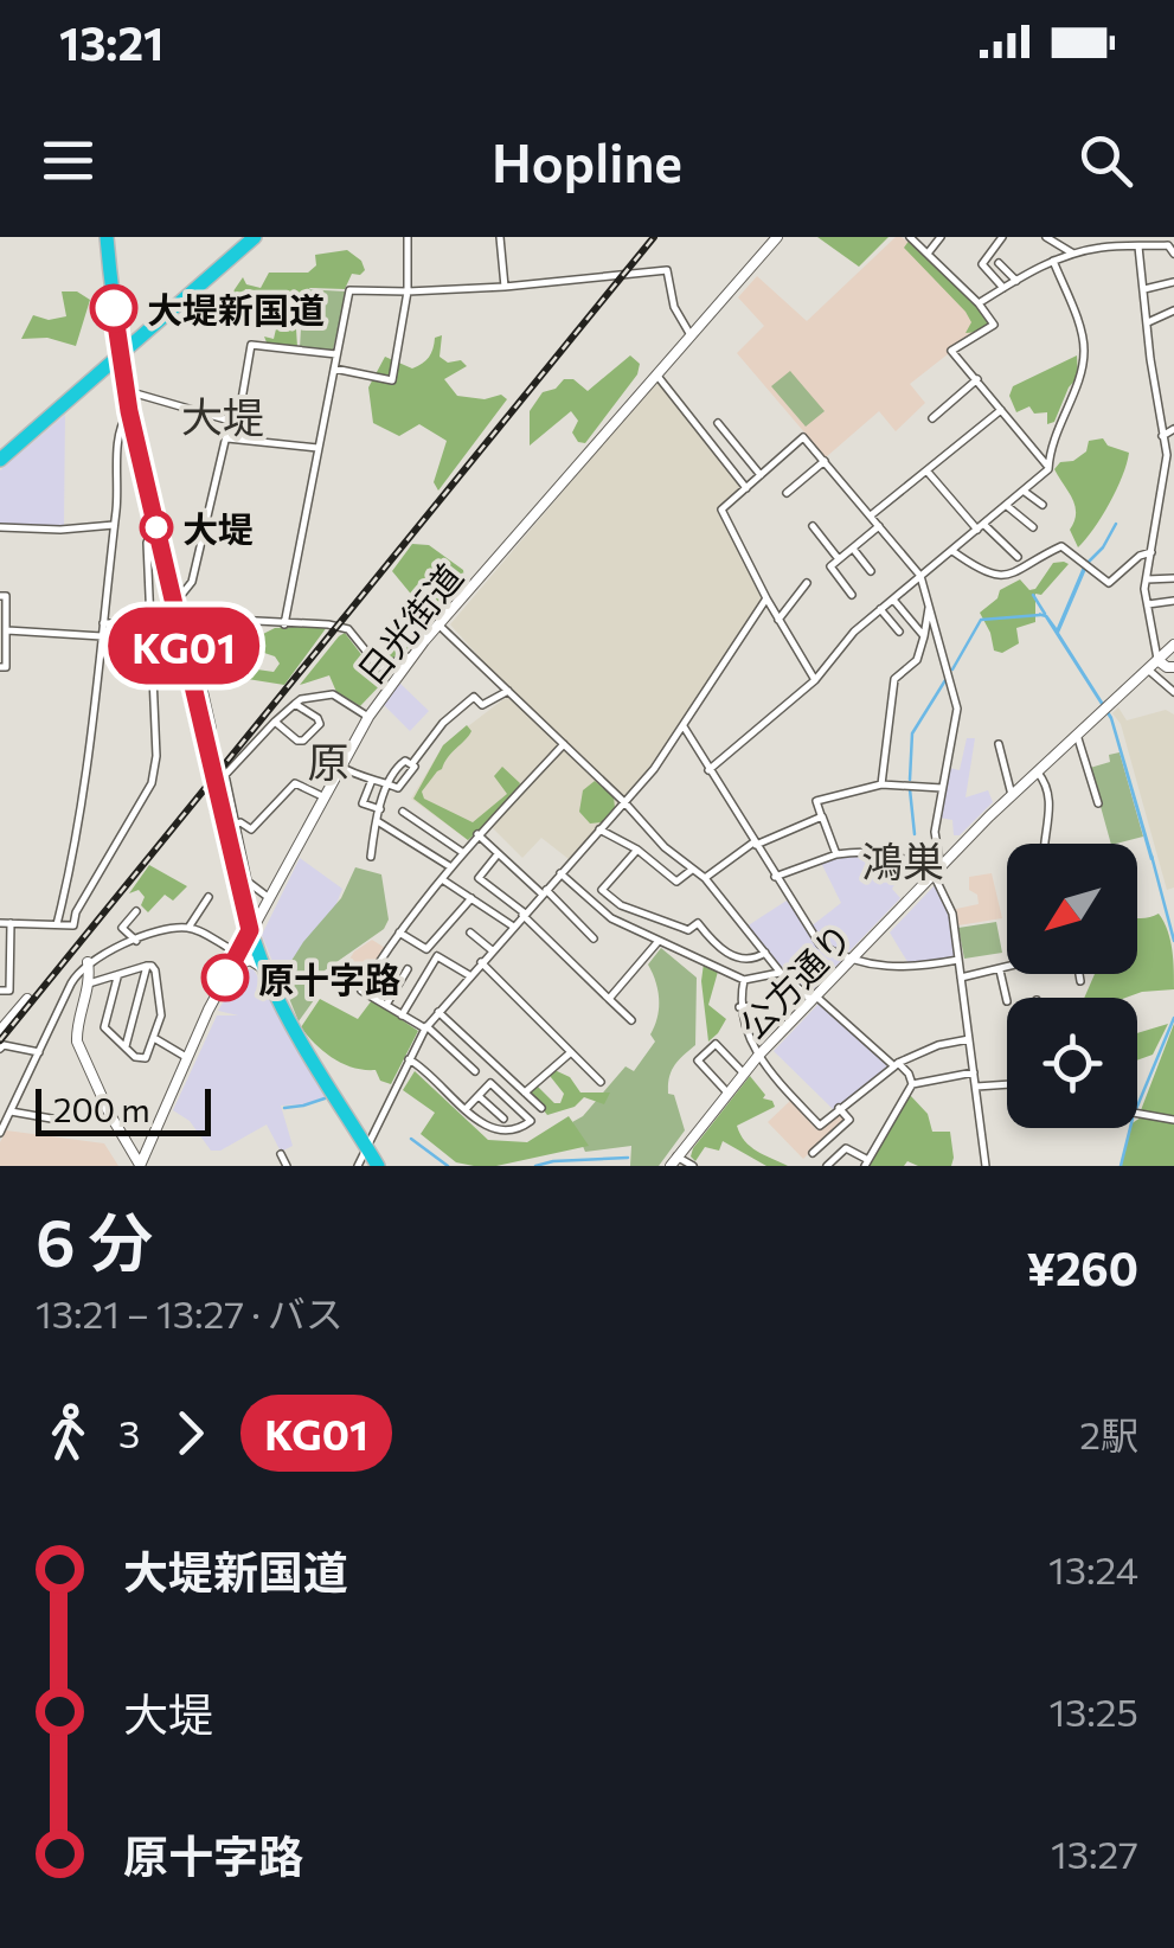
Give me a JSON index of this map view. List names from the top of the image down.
{
  "streets": {
    "main road": ["日光街道", "公方通り"]
  },
  "districts": ["大堤", "原", "鴻巣"],
  "places": ["大堤新国道", "大堤", "原十字路"],
  "lines": ["bus line KG01"],
  "scale_bar": "200 m",
  "north": "bottom left",
  "page": {
    "status": "13:21",
    "header": "Hopline",
    "on_map": "KG01",
    "scale": "200 m",
    "heading": ["6 分", "13:21 – 13:27 · バス", "¥260"],
    "legs": ["3", "KG01", "2駅"],
    "list": [
      {
        "name": "大堤新国道",
        "value": "13:24"
      },
      {
        "name": "大堤",
        "value": "13:25"
      },
      {
        "name": "原十字路",
        "value": "13:27"
      }
    ]
  }
}
